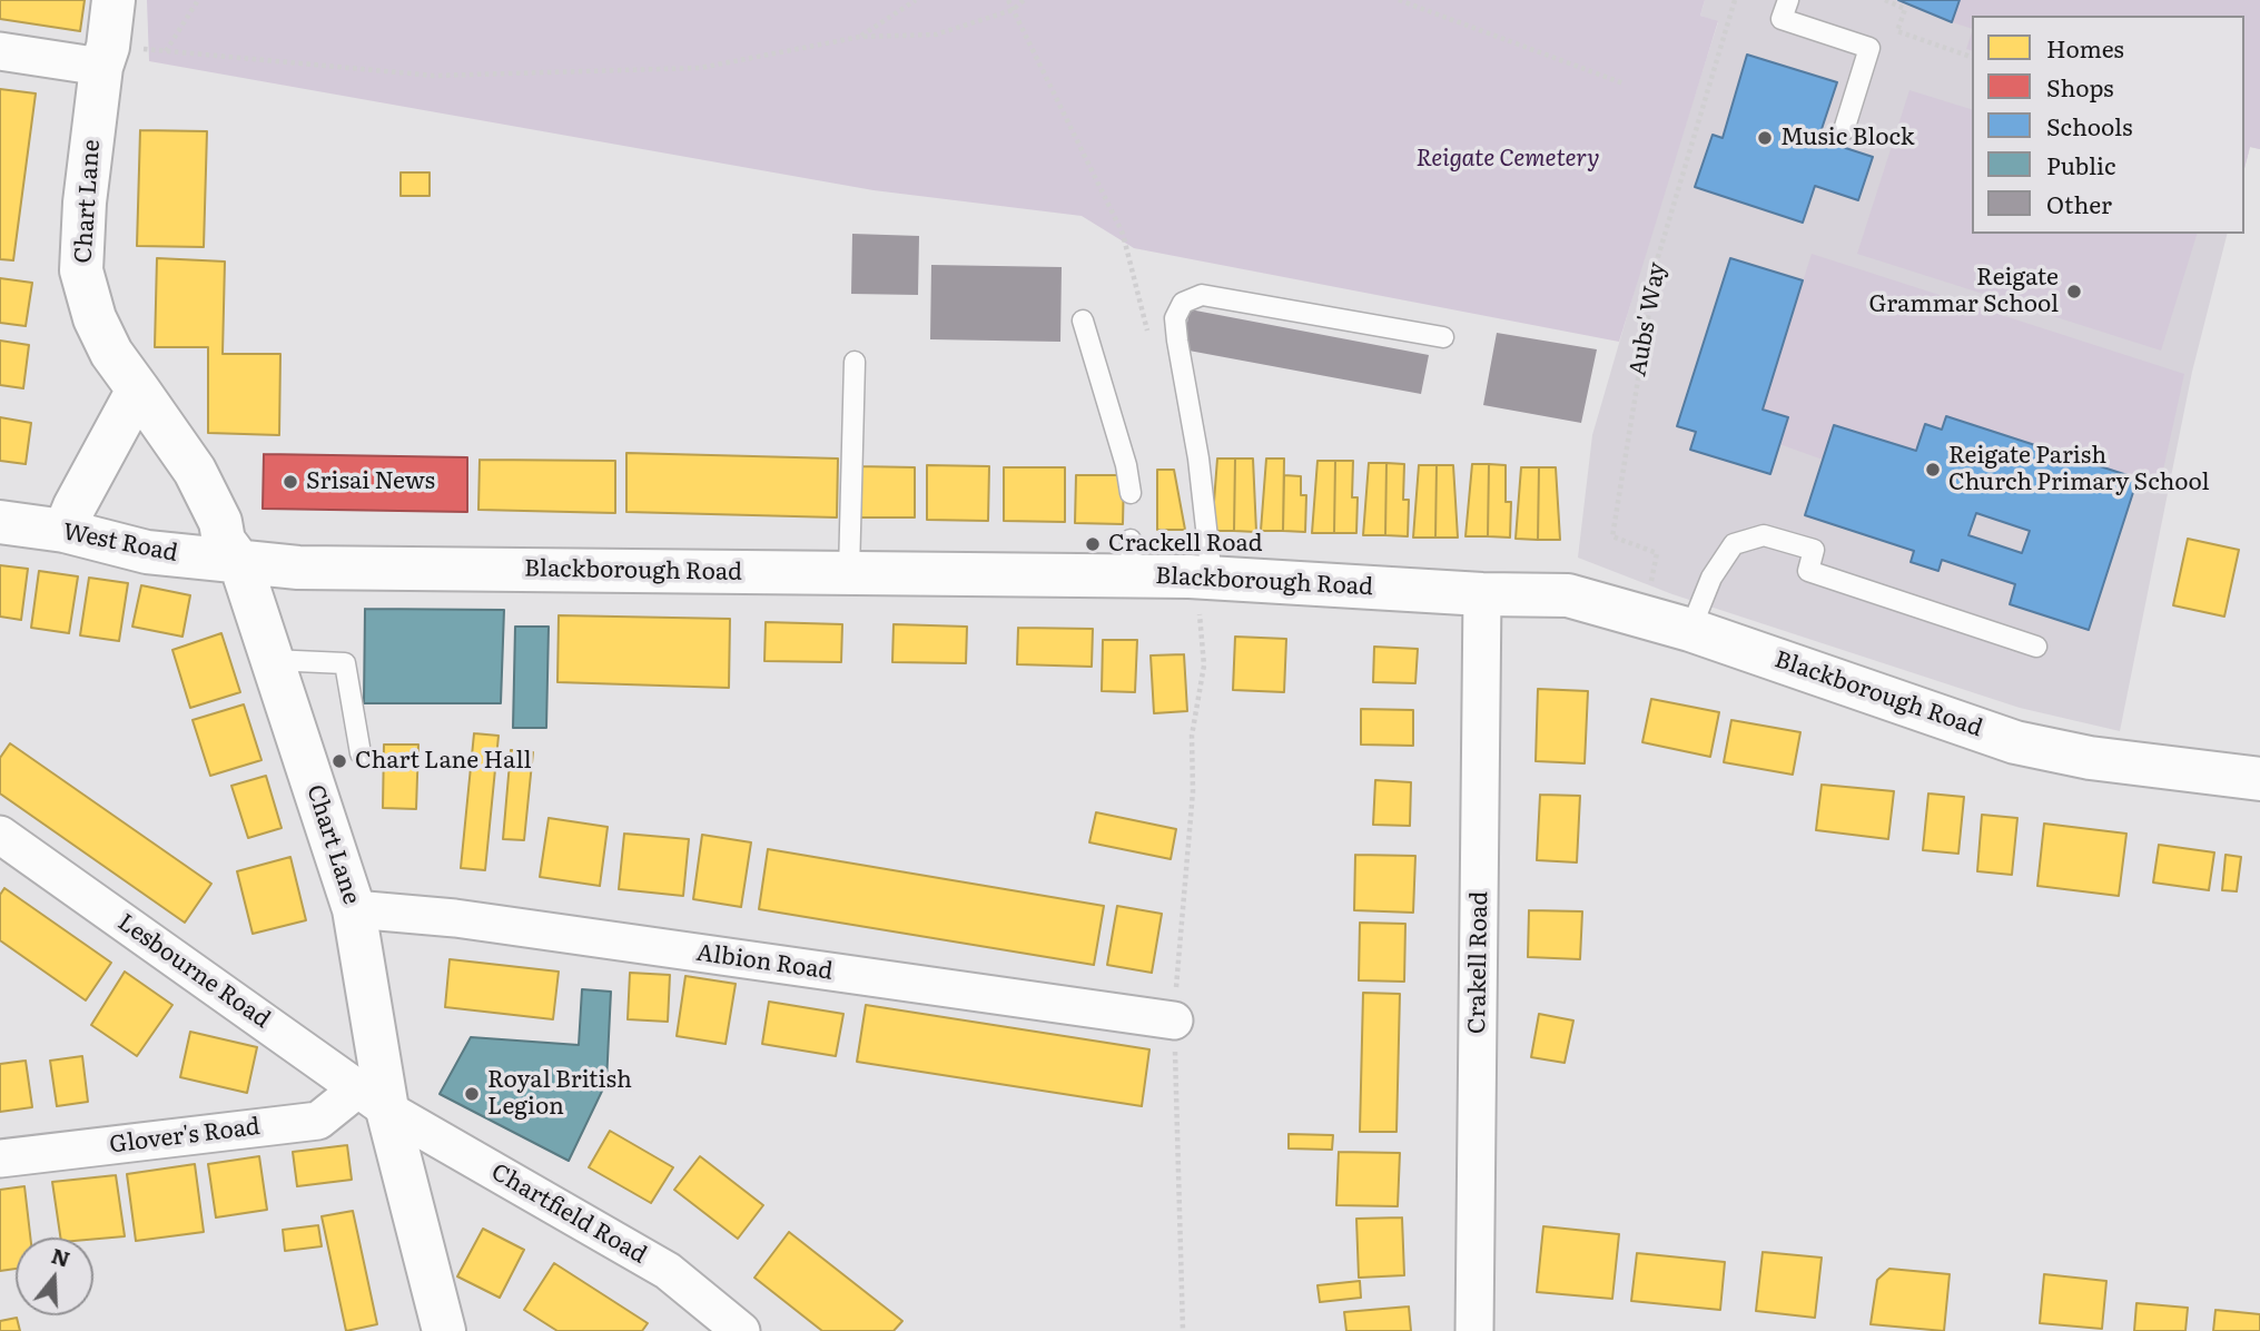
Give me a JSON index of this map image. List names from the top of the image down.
{
  "streets": {
    "main road": ["Chart Lane", "West Road", "Blackborough Road"],
    "street": [
      "Albion Road",
      "Crakell Road",
      "Lesbourne Road",
      "Glover's Road",
      "Chartfield Road"
    ],
    "path": ["Aubs' Way"]
  },
  "crossings": [
    ["Chart Lane", "West Road"],
    ["Chart Lane", "Blackborough Road"],
    ["Chart Lane", "Albion Road"],
    ["Chart Lane", "Lesbourne Road"],
    ["Chart Lane", "Glover's Road"],
    ["Chart Lane", "Chartfield Road"],
    ["Aubs' Way", "Blackborough Road"],
    ["West Road", "Blackborough Road"],
    ["Blackborough Road", "Crakell Road"],
    ["Lesbourne Road", "Glover's Road"],
    ["Lesbourne Road", "Chartfield Road"],
    ["Glover's Road", "Chartfield Road"]
  ],
  "parks": ["Reigate Cemetery"],
  "places": [
    "Music Block",
    "Reigate Grammar School",
    "Reigate Parish Church Primary School",
    "Srisai News",
    "Crackell Road",
    "Chart Lane Hall",
    "Royal British Legion"
  ],
  "legend": [
    "Homes",
    "Shops",
    "Schools",
    "Public",
    "Other"
  ],
  "north": "top"
}
